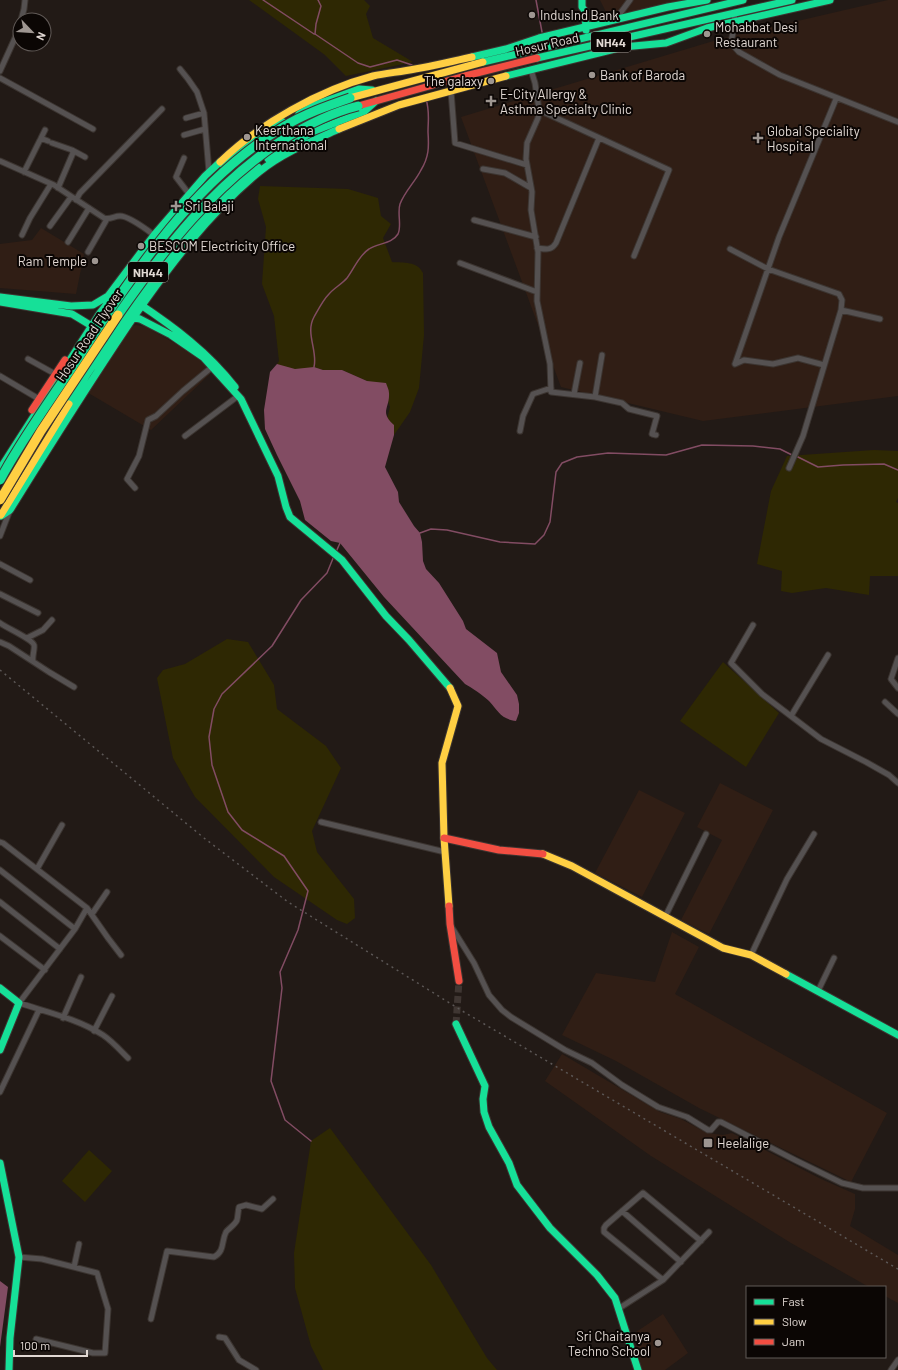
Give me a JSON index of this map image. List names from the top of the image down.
{
  "streets": {
    "main road": ["NH44", "Hosur Road", "Hosur Road Flyover"]
  },
  "crossings": [
    ["Hosur Road", "Hosur Road Flyover"]
  ],
  "places": {
    "other": [
      "IndusInd Bank",
      "Mohabbat Desi Restaurant",
      "Bank of Baroda",
      "The galaxy",
      "Keerthana International",
      "BESCOM Electricity Office",
      "Ram Temple",
      "Sri Chaitanya Techno School"
    ],
    "health": ["E-City Allergy & Asthma Specialty Clinic", "Global Speciality Hospital", "Sri Balaji"],
    "transit": ["Heelalige"]
  },
  "legend": ["Fast", "Slow", "Jam"],
  "scale_bar": "100 m",
  "north": "bottom right"
}
